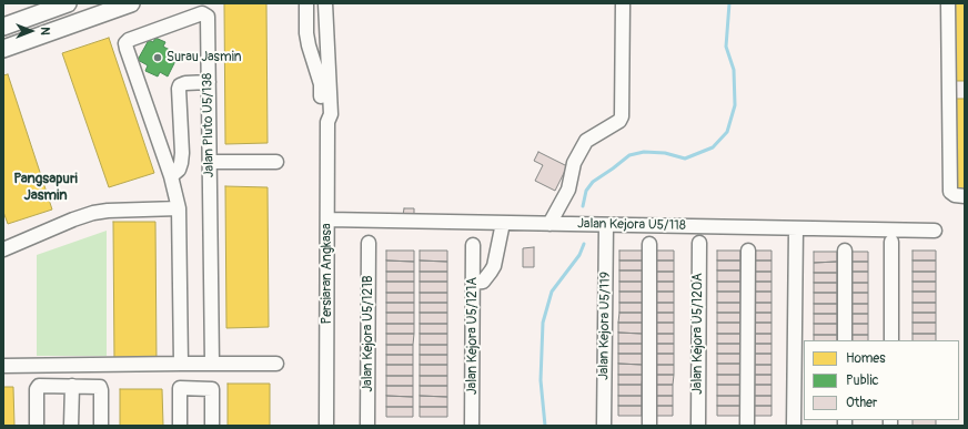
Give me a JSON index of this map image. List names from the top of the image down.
{
  "streets": {
    "street": [
      "Jalan Pluto U5/138",
      "Jalan Kejora U5/118",
      "Persiaran Angkasa",
      "Jalan Kejora U5/119",
      "Jalan Kejora U5/121B",
      "Jalan Kejora U5/120A",
      "Jalan Kejora U5/121A"
    ]
  },
  "crossings": [
    ["Jalan Kejora U5/118", "Persiaran Angkasa"],
    ["Jalan Kejora U5/118", "Jalan Kejora U5/119"]
  ],
  "districts": ["Pangsapuri Jasmin"],
  "places": ["Surau Jasmin"],
  "legend": ["Homes", "Public", "Other"],
  "north": "right"
}
